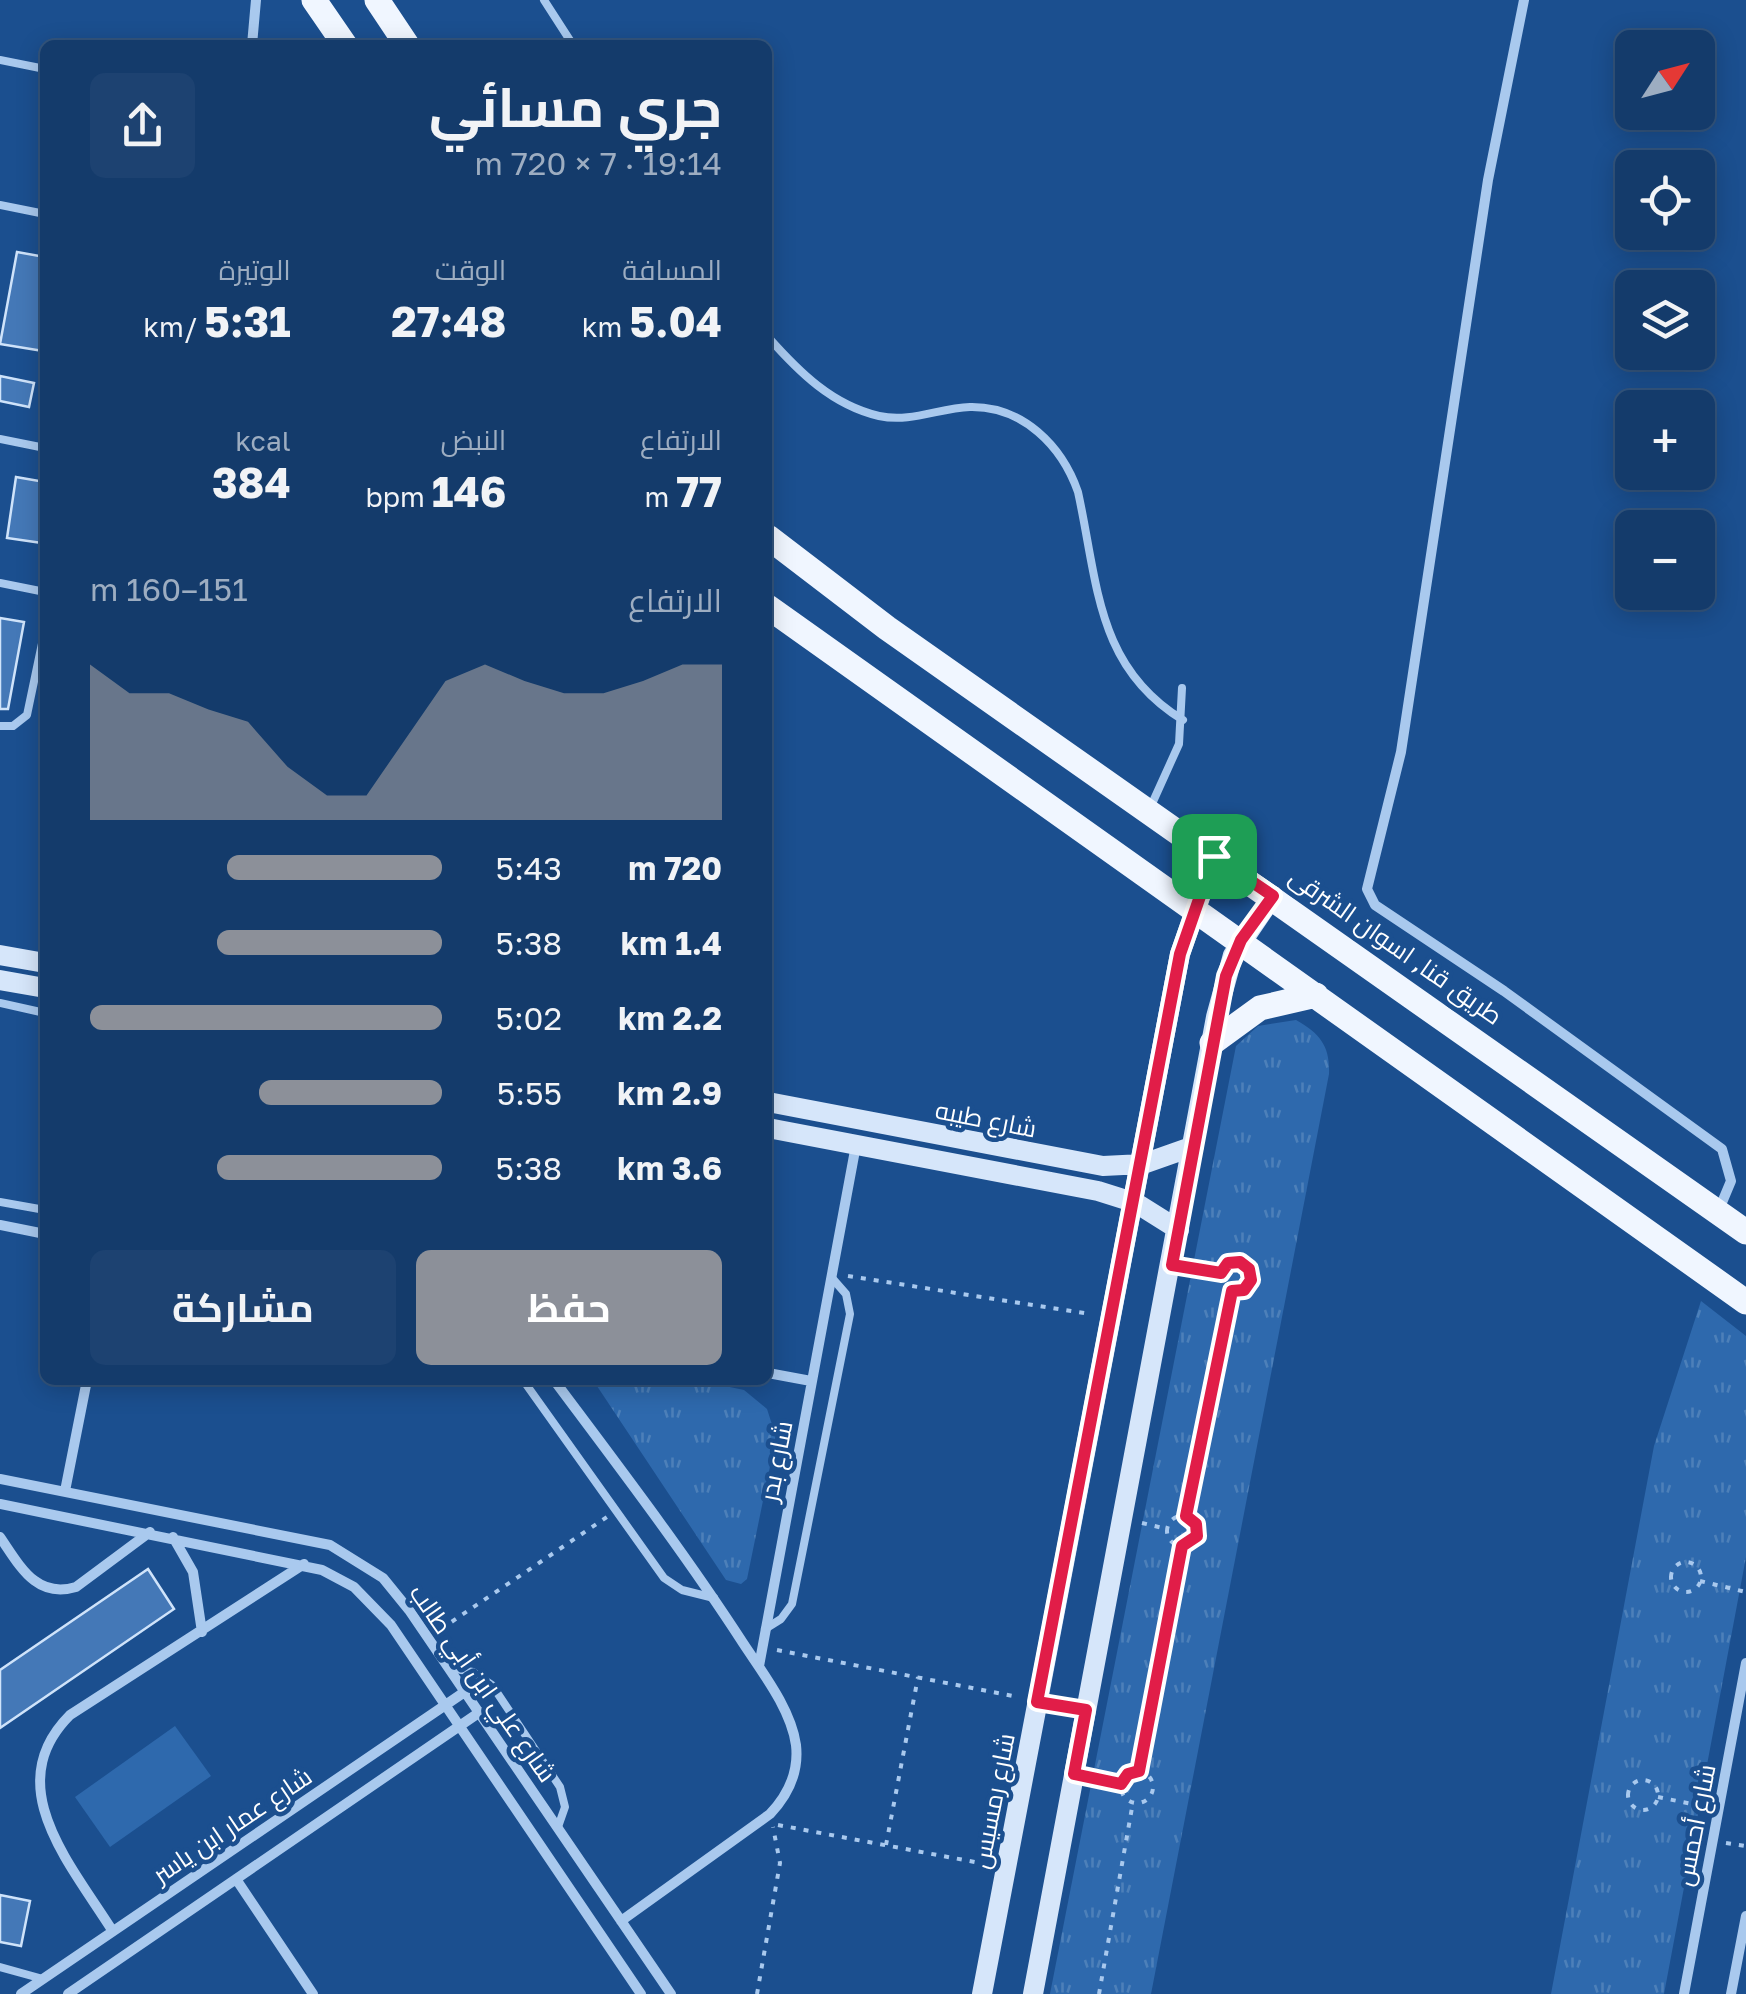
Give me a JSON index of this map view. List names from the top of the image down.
{
  "streets": {
    "main road": ["طريق قنا, اسوان الشرقى", "شارع طيبه", "شارع رمسيس"],
    "street": [
      "شارع بدر",
      "شارع علي ابن أبي طالب",
      "شارع عمار ابن ياسر",
      "شارع أحمس"
    ]
  },
  "crossings": [
    ["طريق قنا, اسوان الشرقى", "شارع رمسيس"],
    ["شارع طيبه", "شارع بدر"],
    ["شارع طيبه", "شارع رمسيس"],
    ["شارع علي ابن أبي طالب", "شارع عمار ابن ياسر"]
  ],
  "north": "top right",
  "page": {
    "map_buttons": ["+", "−"],
    "heading": ["جري مسائي", "19:14 · 7 × 720 m"],
    "stats": [
      ["المسافة", "5.04 km"],
      ["الوقت", "27:48"],
      ["الوتيرة", "5:31 /km"],
      ["الارتفاع", "77 m"],
      ["النبض", "146 bpm"],
      ["kcal", "384"]
    ],
    "chart": ["الارتفاع", "151–160 m"],
    "list": [
      {
        "name": "720 m",
        "note": "5:43"
      },
      {
        "name": "1.4 km",
        "note": "5:38"
      },
      {
        "name": "2.2 km",
        "note": "5:02"
      },
      {
        "name": "2.9 km",
        "note": "5:55"
      },
      {
        "name": "3.6 km",
        "note": "5:38"
      }
    ],
    "buttons": ["حفظ", "مشاركة"]
  }
}
